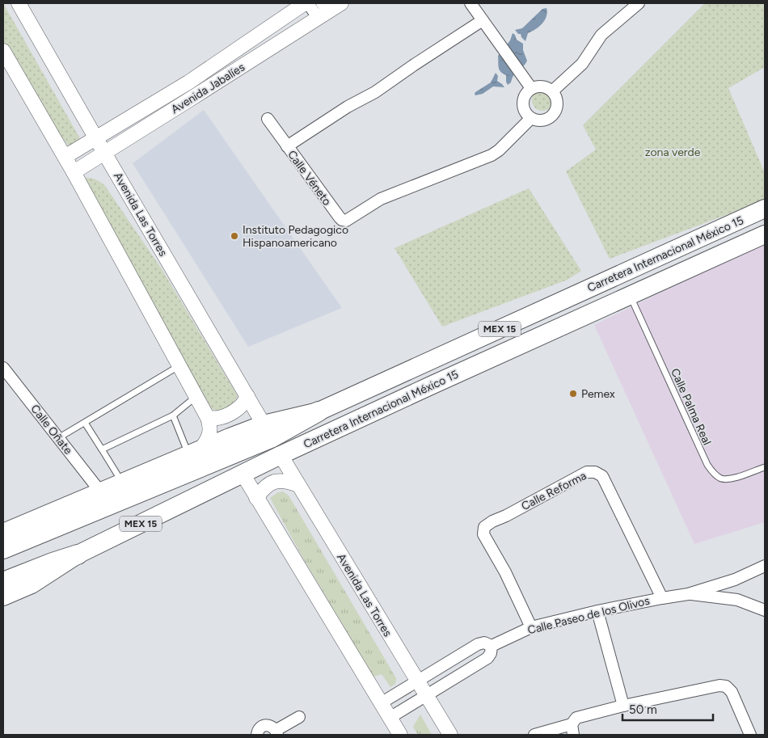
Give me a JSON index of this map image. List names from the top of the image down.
{
  "streets": {
    "highway": ["MEX 15"],
    "main road": ["Carretera Internacional México 15"],
    "street": [
      "Avenida Jabalíes",
      "Calle Véneto",
      "Avenida Las Torres",
      "Calle Oñate",
      "Calle Reforma",
      "Calle Paseo de los Olivos"
    ],
    "lane": ["Calle Palma Real"]
  },
  "crossings": [
    ["Avenida Jabalíes", "Avenida Las Torres"],
    ["Avenida Las Torres", "Carretera Internacional México 15"],
    ["Avenida Las Torres", "Calle Paseo de los Olivos"],
    ["Carretera Internacional México 15", "MEX 15"],
    ["Carretera Internacional México 15", "Calle Palma Real"],
    ["MEX 15", "Calle Oñate"],
    ["Calle Reforma", "Calle Paseo de los Olivos"]
  ],
  "parks": ["zona verde"],
  "places": ["Instituto Pedagogico Hispanoamericano", "Pemex"],
  "scale_bar": "50 m"
}
